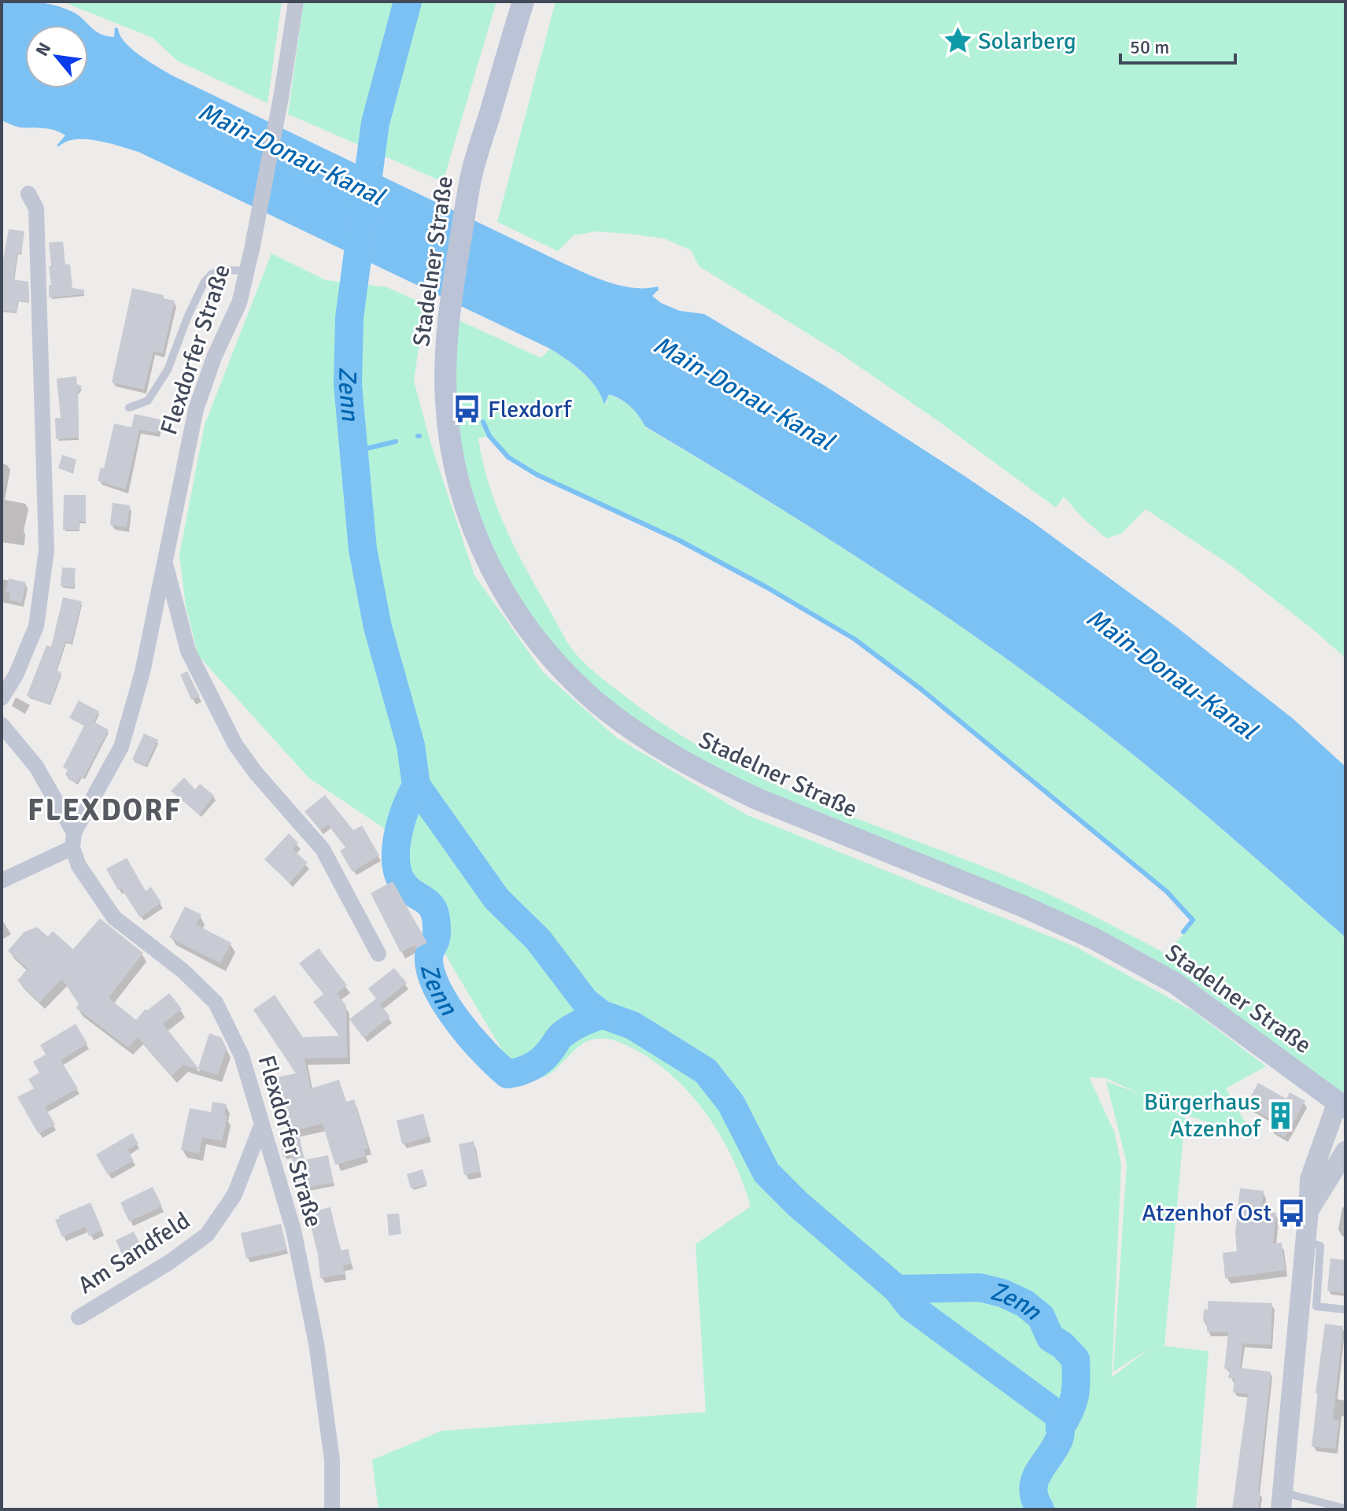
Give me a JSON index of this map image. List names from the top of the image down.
{
  "streets": {
    "main road": ["Stadelner Straße"],
    "street": ["Flexdorfer Straße", "Am Sandfeld"]
  },
  "crossings": [
    ["Flexdorfer Straße", "Am Sandfeld"]
  ],
  "districts": ["FLEXDORF"],
  "water": ["Main-Donau-Kanal", "Zenn"],
  "places": {
    "place": ["Solarberg"],
    "bus stop": ["Flexdorf", "Atzenhof Ost"],
    "building": ["Bürgerhaus Atzenhof"]
  },
  "scale_bar": "50 m",
  "north": "top left"
}
